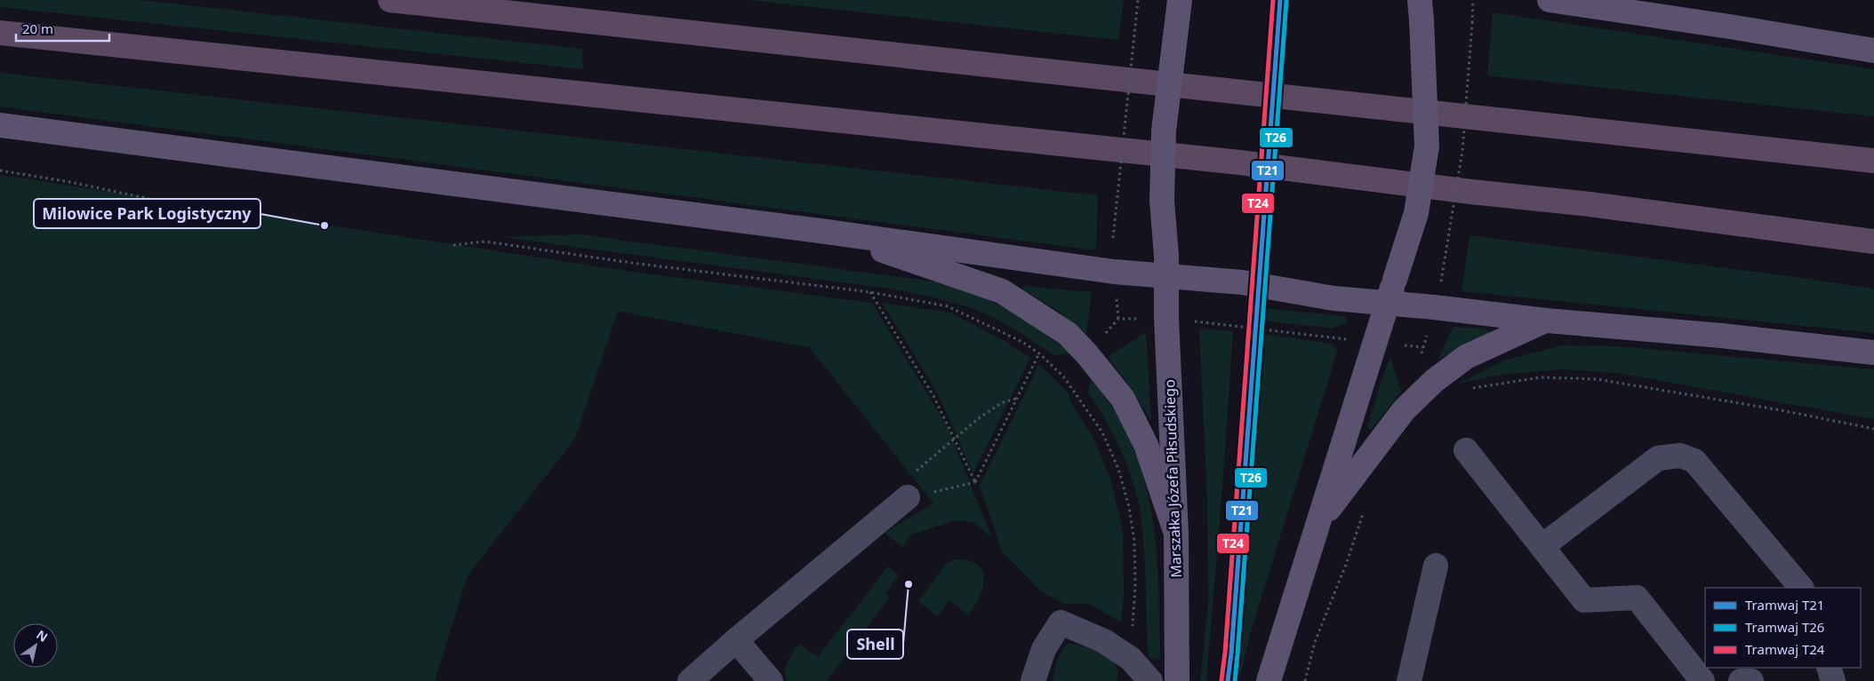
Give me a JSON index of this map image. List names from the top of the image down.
{
  "streets": {
    "main road": ["Marszałka Józefa Piłsudskiego"]
  },
  "places": ["Milowice Park Logistyczny", "Shell"],
  "lines": ["tram line T21", "tram line T24", "tram line T26"],
  "legend": ["Tramwaj T21", "Tramwaj T26", "Tramwaj T24"],
  "scale_bar": "20 m",
  "north": "top right"
}
